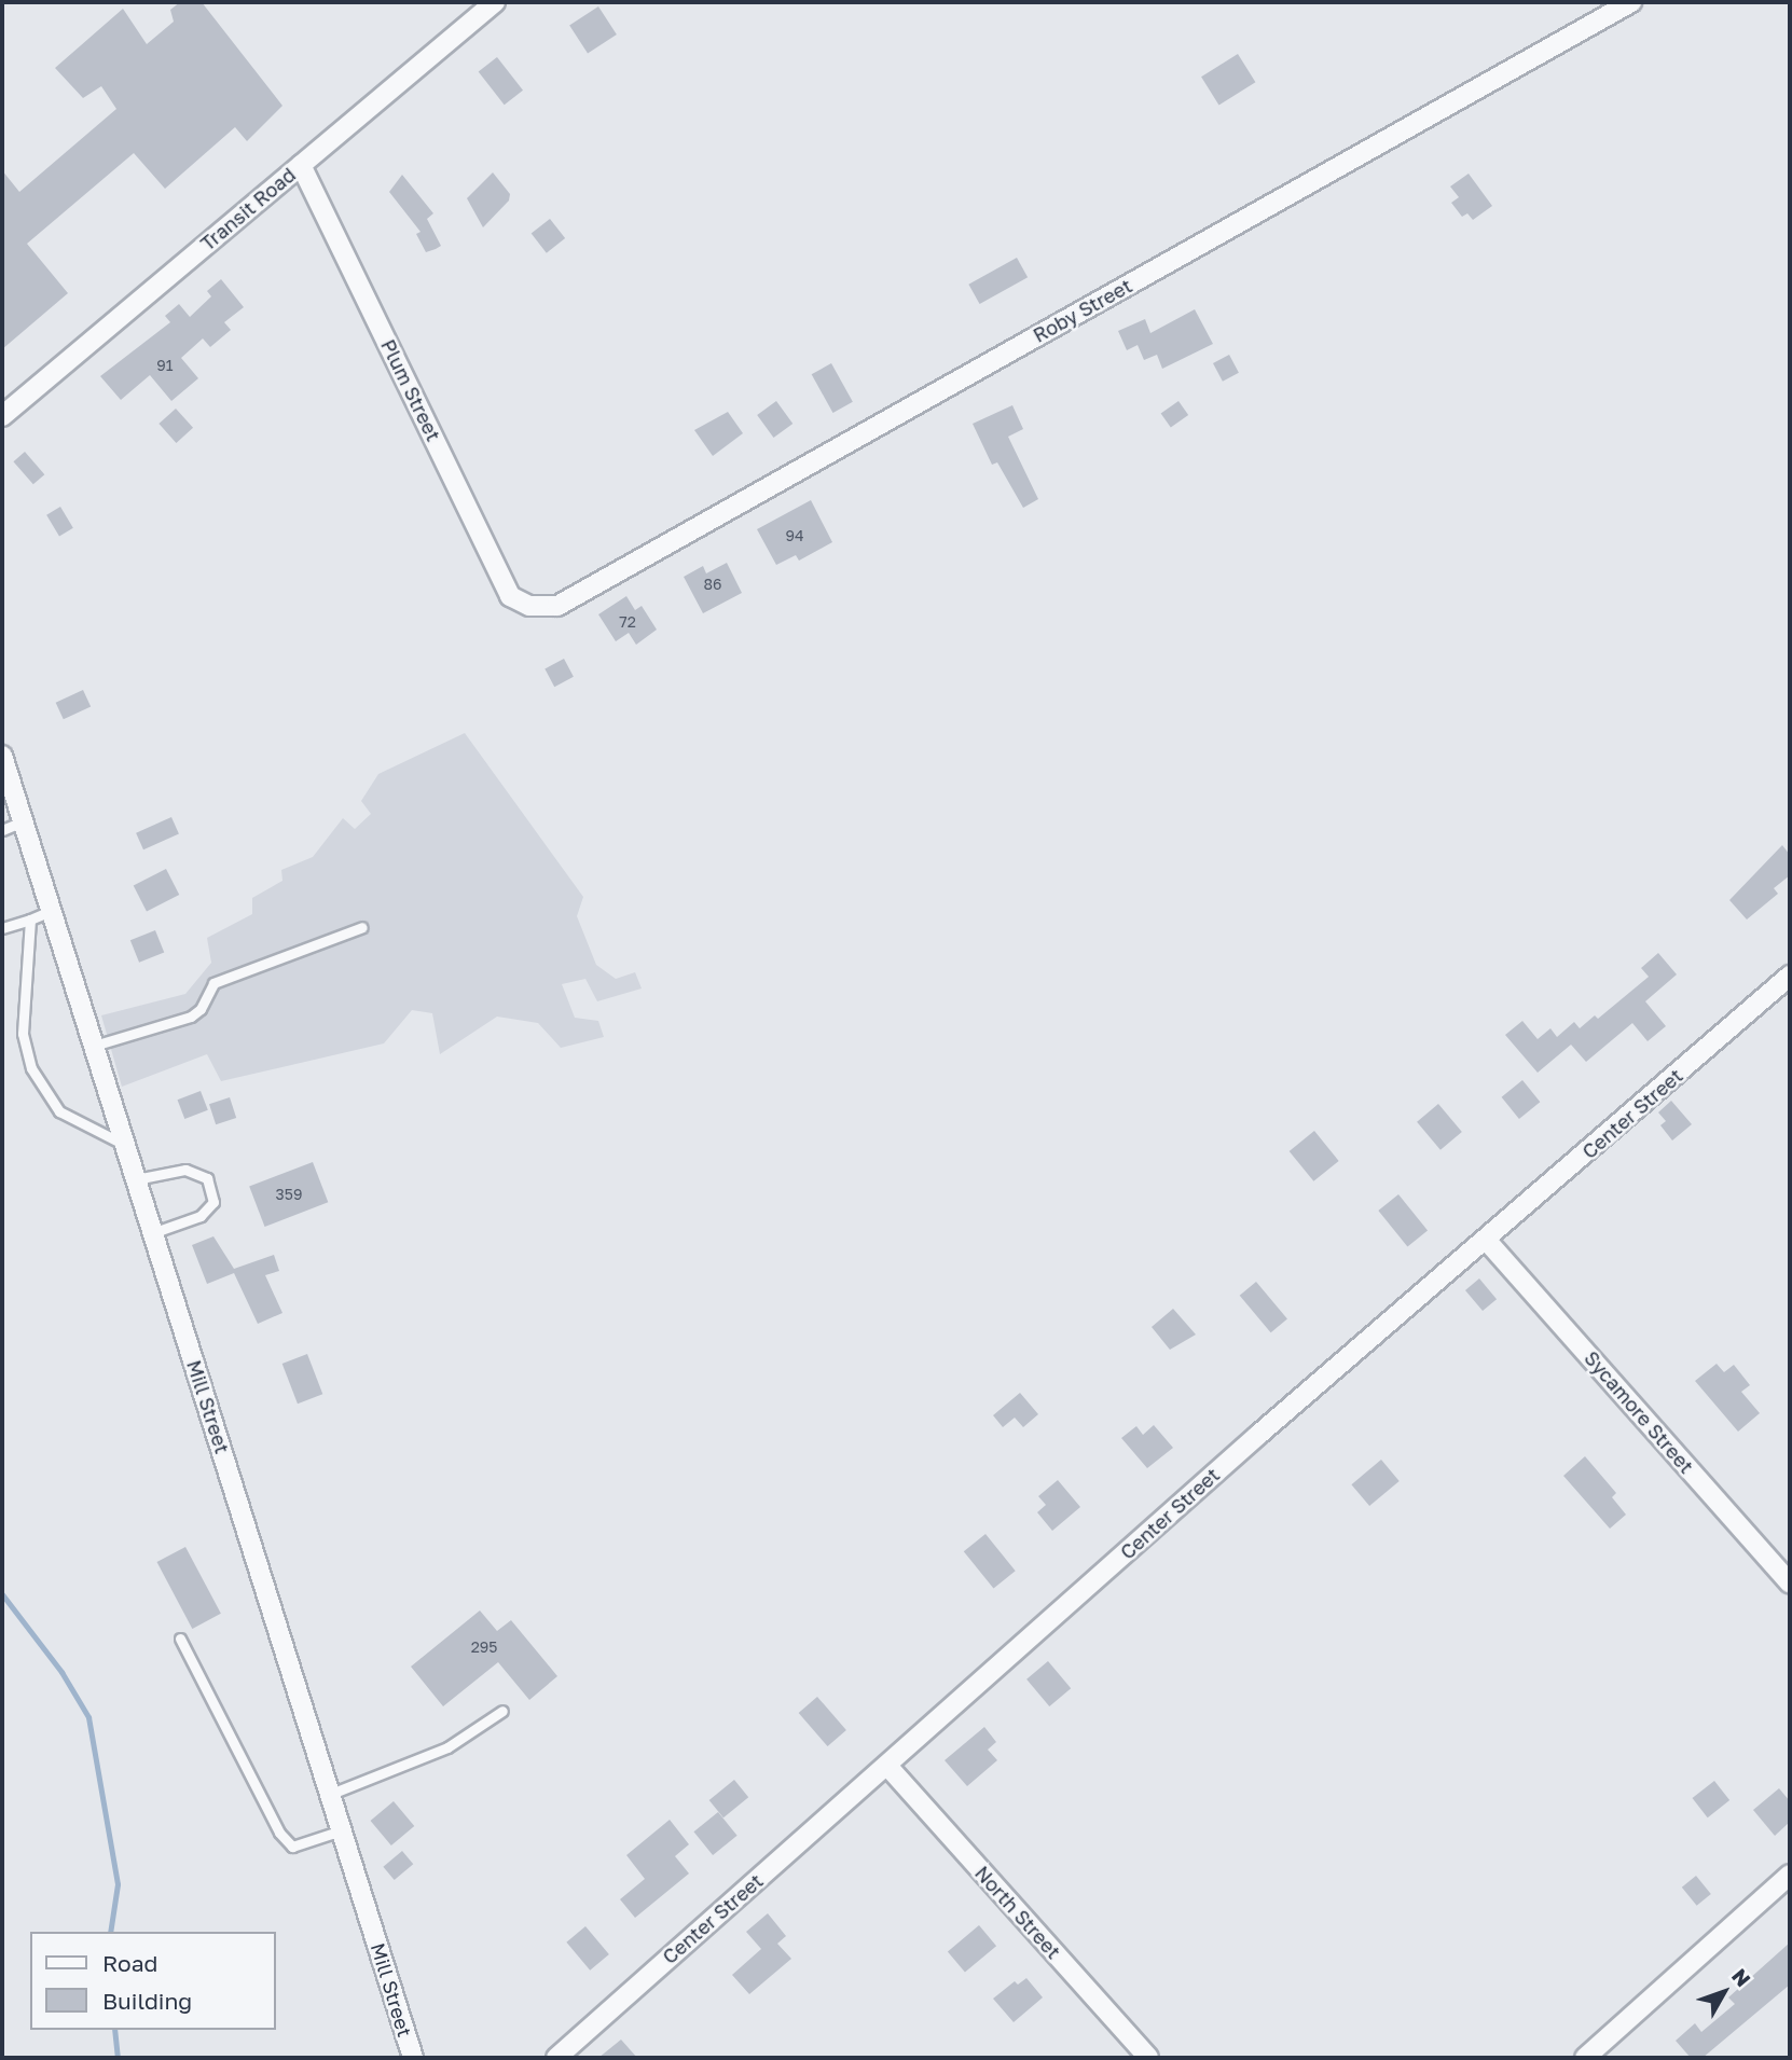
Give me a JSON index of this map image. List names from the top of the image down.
{
  "streets": {
    "street": [
      "Transit Road",
      "Roby Street",
      "Plum Street",
      "Center Street",
      "Mill Street",
      "Sycamore Street",
      "North Street"
    ]
  },
  "crossings": [
    ["Transit Road", "Plum Street"],
    ["Roby Street", "Plum Street"],
    ["Center Street", "Sycamore Street"],
    ["Center Street", "North Street"]
  ],
  "house_numbers": [
    "91",
    "94",
    "86",
    "72",
    "359",
    "295"
  ],
  "legend": ["Road", "Building"],
  "north": "top right"
}
